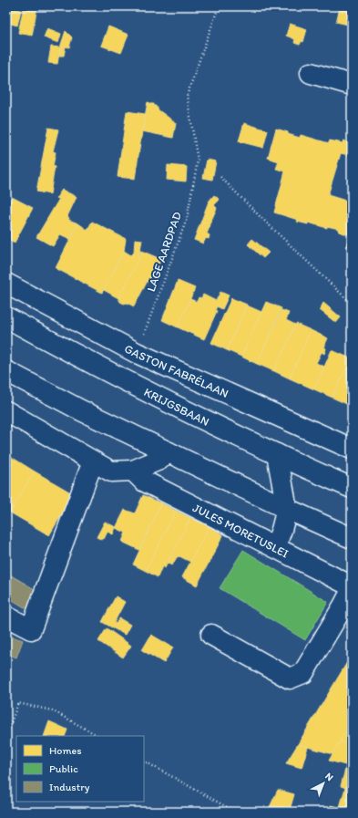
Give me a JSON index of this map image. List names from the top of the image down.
{
  "streets": {
    "street": ["GASTON FABRÉLAAN", "KRIJGSBAAN", "JULES MORETUSLEI"],
    "path": ["LAGE AARDPAD"]
  },
  "crossings": [
    ["LAGE AARDPAD", "GASTON FABRÉLAAN"]
  ],
  "legend": ["Homes", "Public", "Industry"],
  "north": "top right"
}
